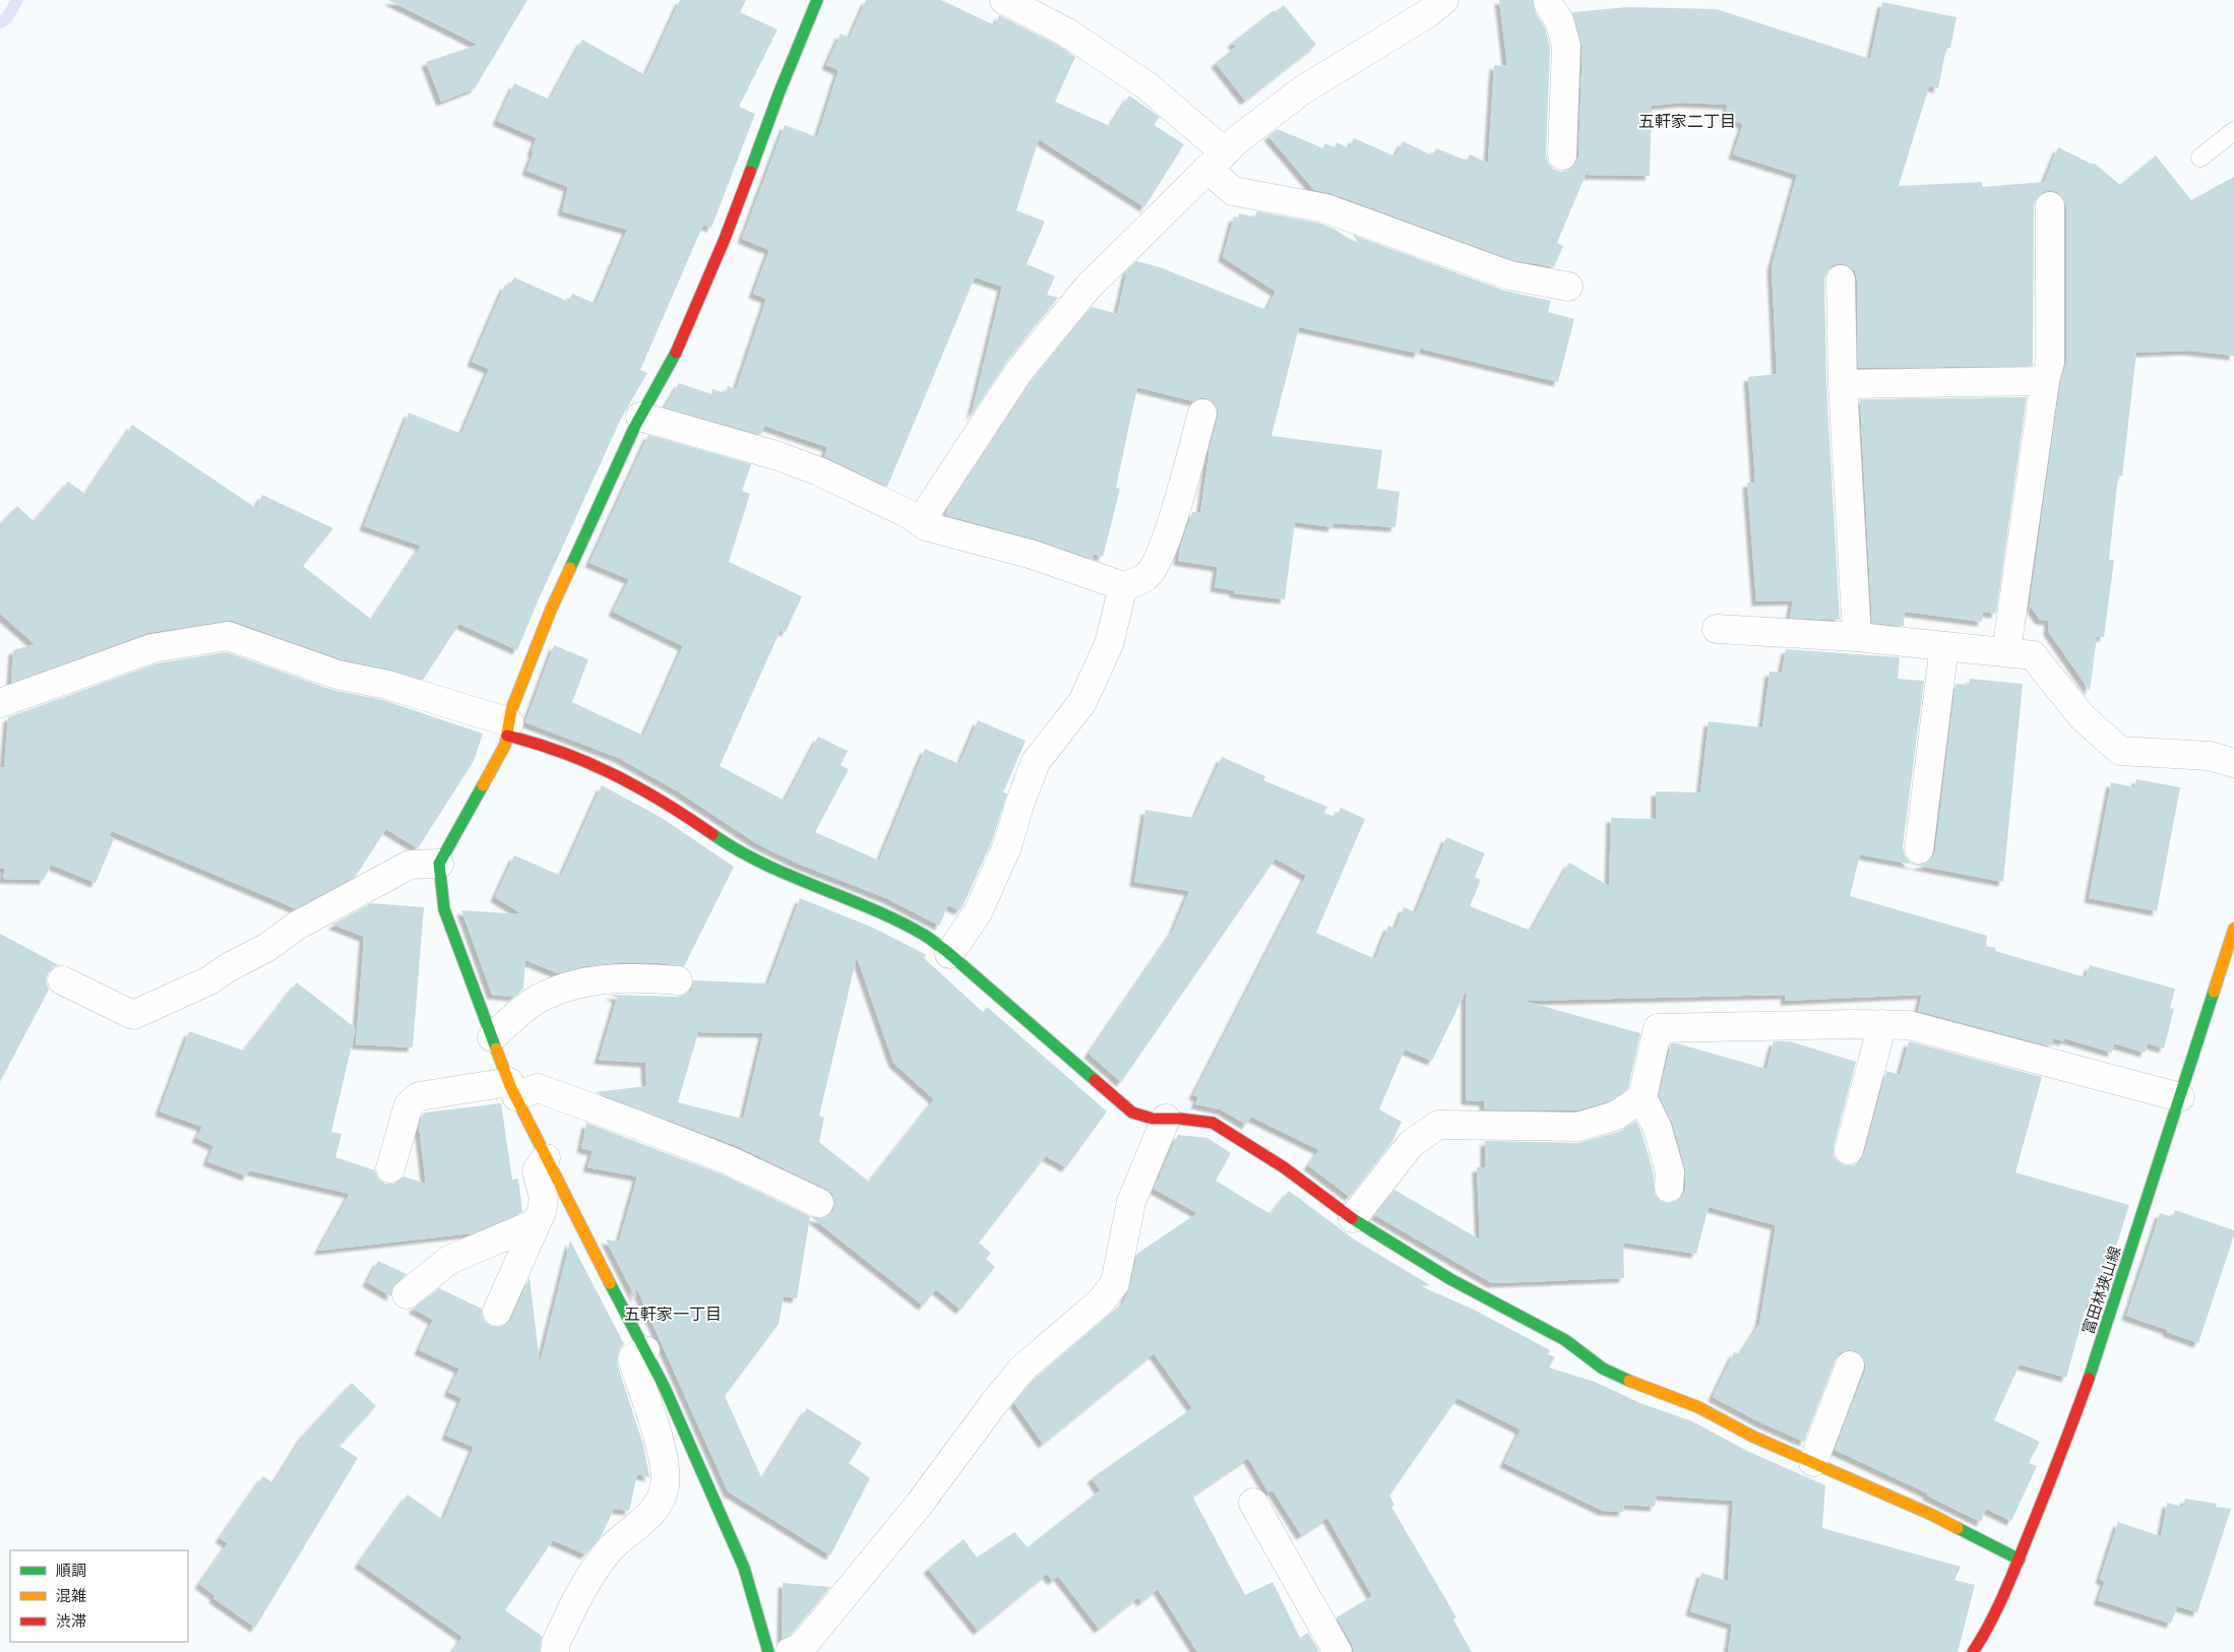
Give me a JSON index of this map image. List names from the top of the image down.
{
  "streets": {
    "street": ["富田林狭山線"]
  },
  "districts": ["五軒家二丁目", "五軒家一丁目"],
  "legend": ["順調", "混雑", "渋滞"]
}
